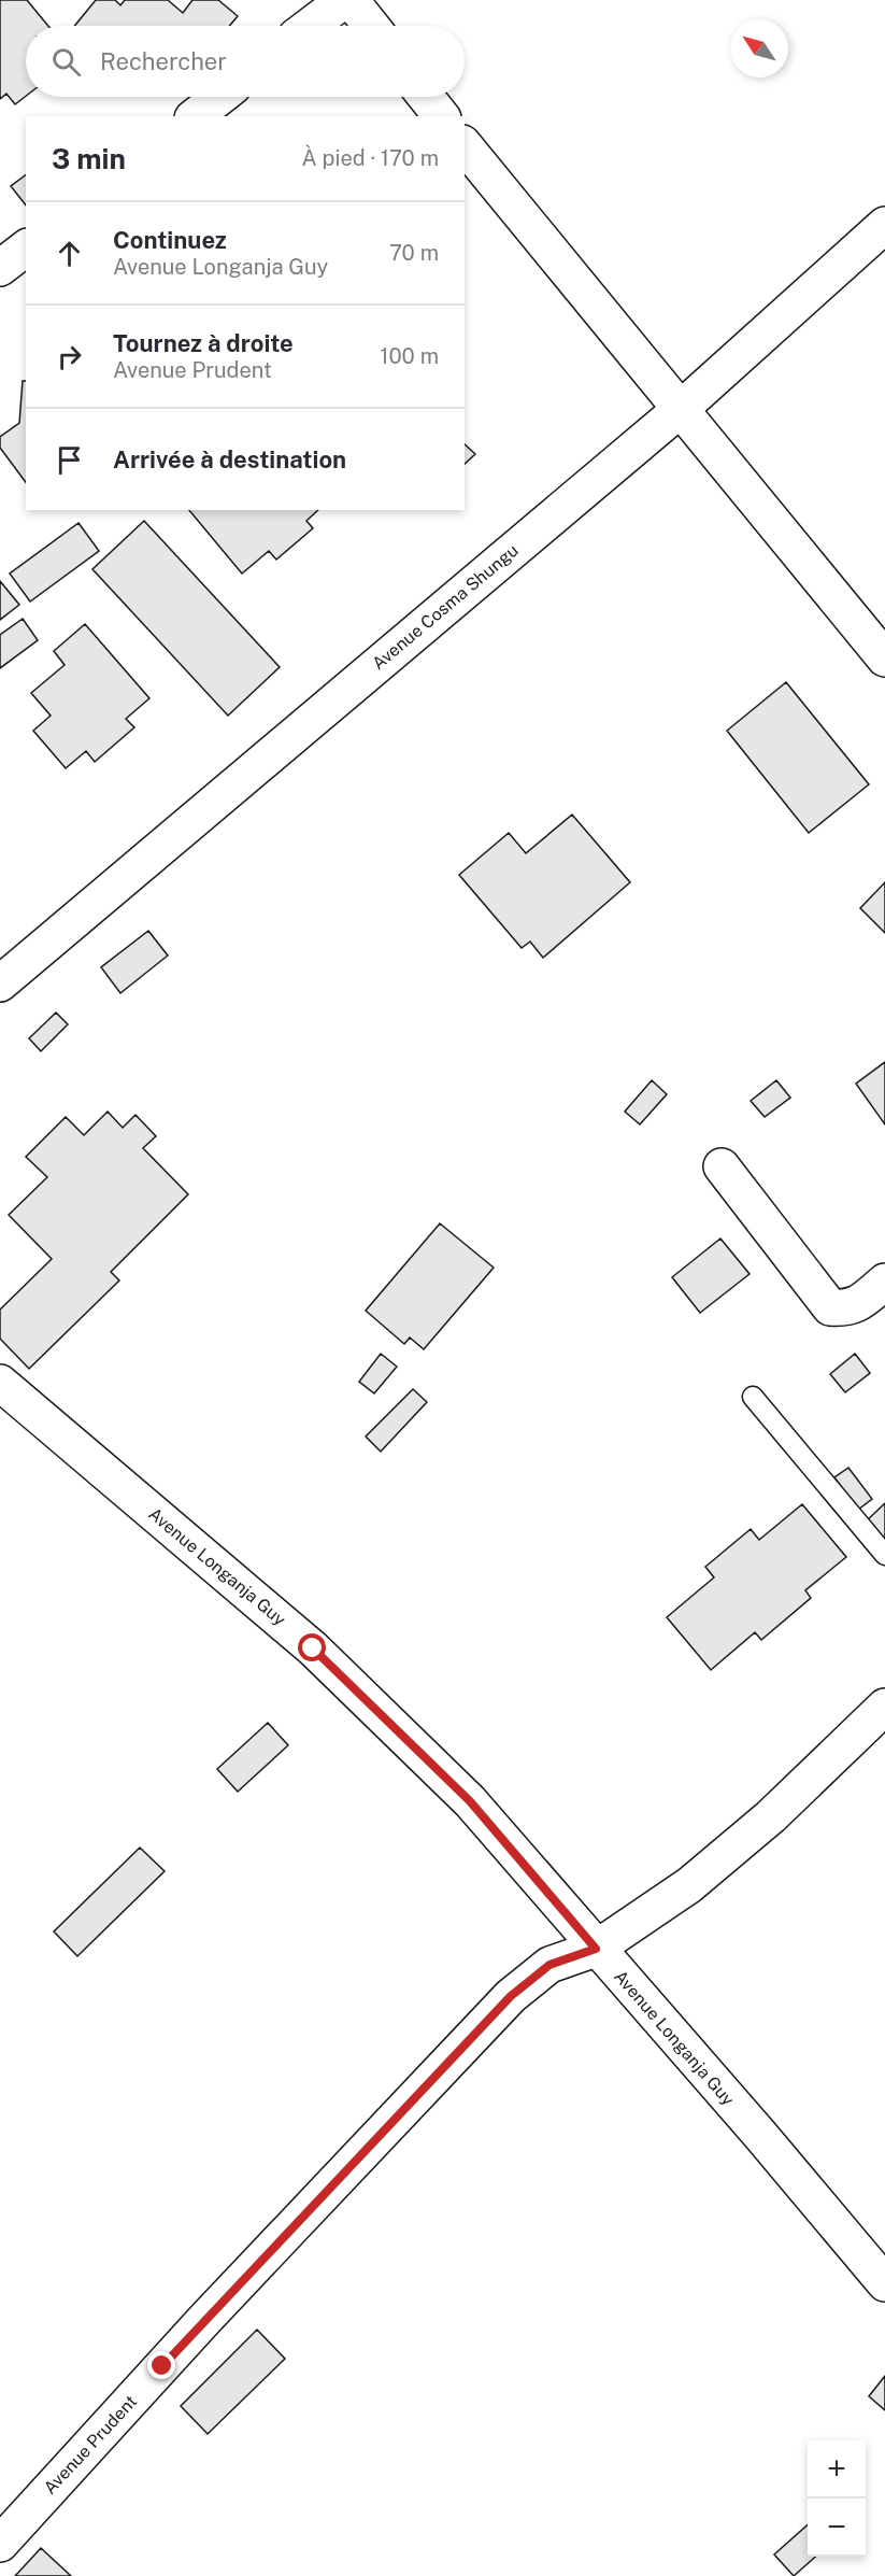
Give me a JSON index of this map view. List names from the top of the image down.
{
  "streets": {
    "street": ["Avenue Cosma Shungu", "Avenue Longanja Guy", "Avenue Prudent"]
  },
  "crossings": [
    ["Avenue Longanja Guy", "Avenue Prudent"]
  ],
  "north": "top left",
  "page": {
    "search": "Rechercher",
    "heading": ["3 min", "À pied · 170 m"],
    "list": [
      ["Continuez", "Avenue Longanja Guy", "70 m"],
      ["Tournez à droite", "Avenue Prudent", "100 m"],
      "Arrivée à destination"
    ],
    "map_buttons": ["+", "−"]
  }
}
